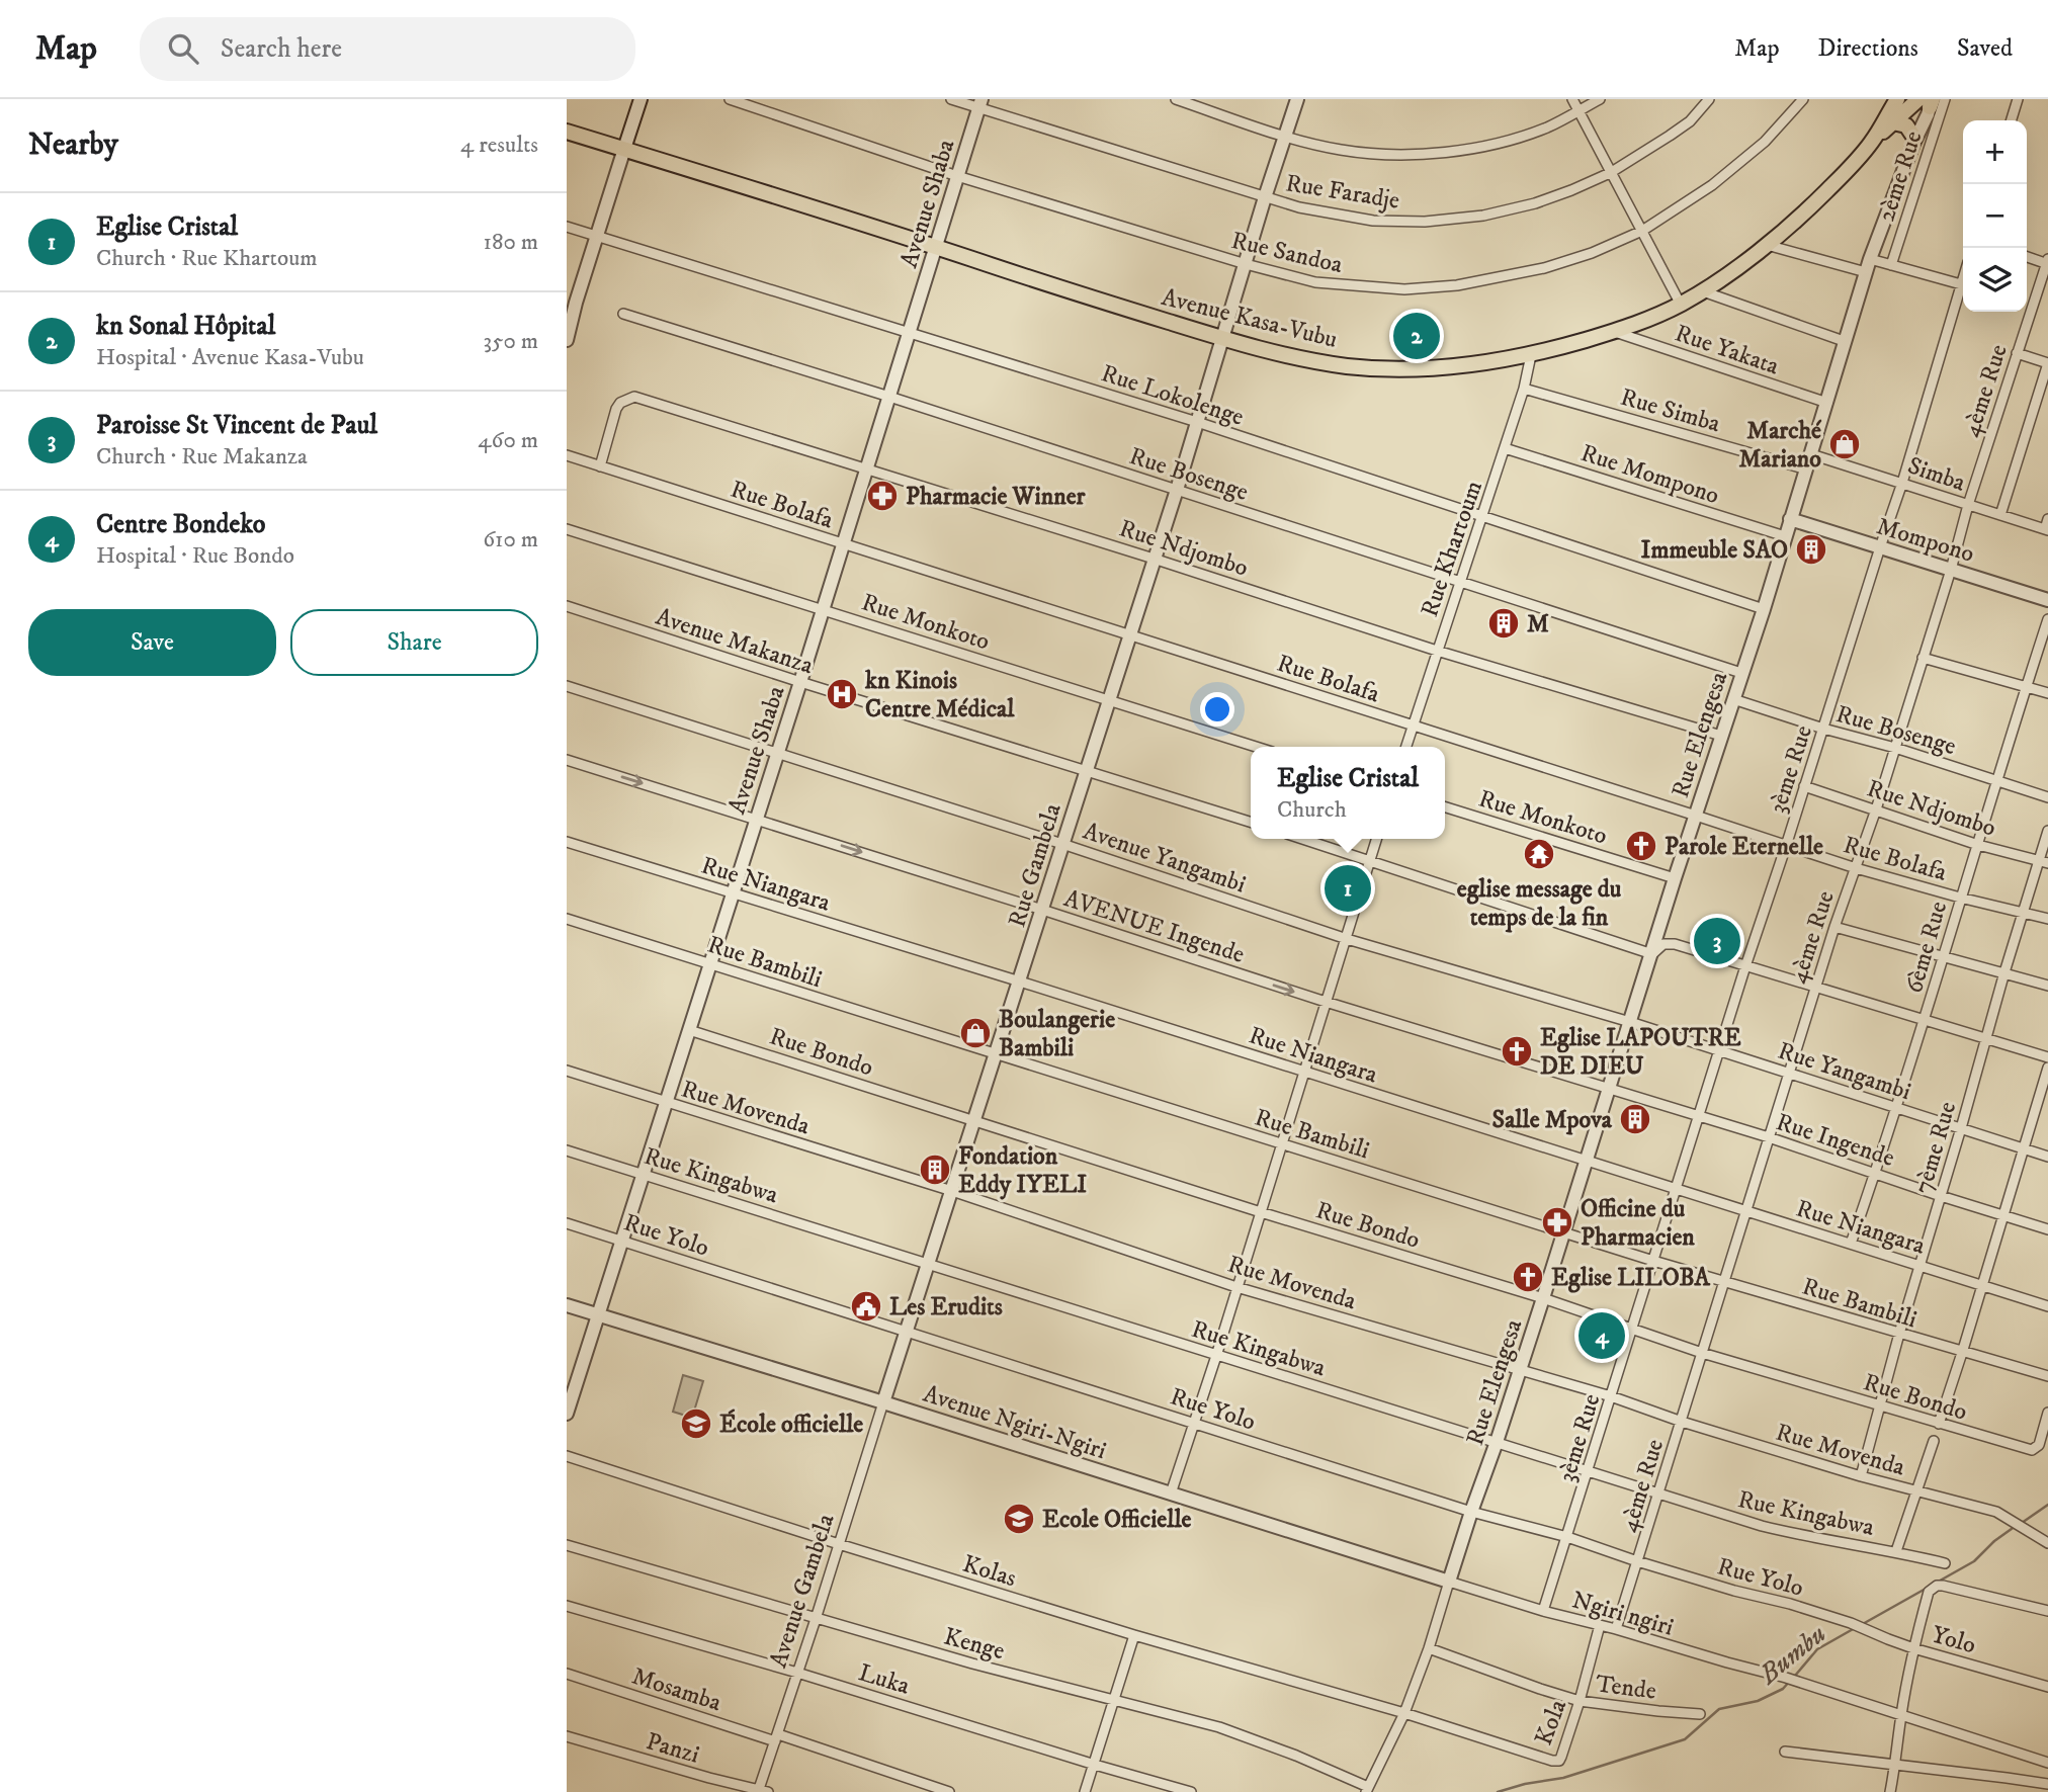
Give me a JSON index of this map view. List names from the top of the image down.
{
  "streets": {
    "main road": ["Avenue Kasa-Vubu"],
    "street": [
      "2ème Rue",
      "Rue Faradje",
      "Avenue Shaba",
      "Rue Sandoa",
      "Rue Yakata",
      "4ème Rue",
      "Rue Lokolenge",
      "Rue Simba",
      "Rue Bosenge",
      "Rue Mompono",
      "Simba",
      "Rue Bolafa",
      "Mompono",
      "Rue Ndjombo",
      "Rue Khartoum",
      "Rue Monkoto",
      "Avenue Makanza",
      "Rue Elengesa",
      "3ème Rue",
      "Avenue Yangambi",
      "Rue Gambela",
      "Rue Niangara",
      "AVENUE Ingende",
      "6ème Rue",
      "Rue Bambili",
      "Rue Bondo",
      "Rue Yangambi",
      "Rue Movenda",
      "Rue Ingende",
      "7ème Rue",
      "Rue Kingabwa",
      "Rue Yolo",
      "Avenue Ngiri-Ngiri",
      "Kolas",
      "Avenue Gambela",
      "Ngiri ngiri",
      "Yolo",
      "Kenge",
      "Luka",
      "Tende",
      "Mosamba",
      "Kola",
      "Panzi"
    ]
  },
  "crossings": [
    ["Rue Faradje", "Avenue Shaba"],
    ["Avenue Shaba", "Rue Sandoa"],
    ["Avenue Shaba", "Avenue Kasa-Vubu"],
    ["Avenue Shaba", "Rue Lokolenge"],
    ["Avenue Shaba", "Rue Bosenge"],
    ["Avenue Shaba", "Rue Bolafa"],
    ["Avenue Shaba", "Rue Ndjombo"],
    ["Avenue Shaba", "Rue Monkoto"],
    ["Avenue Shaba", "Avenue Makanza"],
    ["Avenue Shaba", "Avenue Yangambi"],
    ["Avenue Shaba", "Rue Niangara"],
    ["Avenue Shaba", "AVENUE Ingende"],
    ["Avenue Shaba", "Rue Bambili"],
    ["Avenue Shaba", "Rue Bondo"],
    ["Avenue Shaba", "Rue Movenda"],
    ["Avenue Shaba", "Rue Kingabwa"],
    ["Avenue Shaba", "Rue Yolo"],
    ["Avenue Shaba", "Avenue Ngiri-Ngiri"],
    ["Avenue Kasa-Vubu", "Rue Yakata"],
    ["Avenue Kasa-Vubu", "Rue Khartoum"],
    ["Avenue Kasa-Vubu", "Rue Elengesa"],
    ["Avenue Kasa-Vubu", "Rue Gambela"],
    ["Rue Yakata", "Rue Elengesa"],
    ["4ème Rue", "Rue Bosenge"],
    ["4ème Rue", "Simba"],
    ["4ème Rue", "Rue Bolafa"],
    ["4ème Rue", "Mompono"],
    ["4ème Rue", "Rue Ndjombo"],
    ["4ème Rue", "Rue Niangara"],
    ["4ème Rue", "Rue Bambili"],
    ["4ème Rue", "Rue Bondo"],
    ["4ème Rue", "Rue Yangambi"],
    ["4ème Rue", "Rue Movenda"],
    ["4ème Rue", "Rue Ingende"],
    ["4ème Rue", "Rue Kingabwa"],
    ["4ème Rue", "Rue Yolo"],
    ["4ème Rue", "Ngiri ngiri"],
    ["Rue Lokolenge", "Rue Khartoum"],
    ["Rue Lokolenge", "Rue Elengesa"],
    ["Rue Lokolenge", "Rue Gambela"],
    ["Rue Simba", "Rue Khartoum"],
    ["Rue Simba", "Rue Elengesa"],
    ["Rue Bosenge", "Rue Khartoum"],
    ["Rue Bosenge", "Rue Elengesa"],
    ["Rue Bosenge", "3ème Rue"],
    ["Rue Bosenge", "Rue Gambela"],
    ["Rue Bosenge", "6ème Rue"],
    ["Rue Mompono", "Rue Khartoum"],
    ["Rue Mompono", "Rue Elengesa"],
    ["Simba", "Rue Elengesa"],
    ["Simba", "3ème Rue"],
    ["Rue Bolafa", "Rue Ndjombo"],
    ["Rue Bolafa", "Rue Khartoum"],
    ["Rue Bolafa", "Rue Elengesa"],
    ["Rue Bolafa", "3ème Rue"],
    ["Rue Bolafa", "Rue Gambela"],
    ["Rue Bolafa", "6ème Rue"],
    ["Rue Bolafa", "7ème Rue"],
    ["Mompono", "Rue Elengesa"],
    ["Mompono", "3ème Rue"],
    ["Rue Ndjombo", "Rue Khartoum"],
    ["Rue Ndjombo", "Rue Elengesa"],
    ["Rue Ndjombo", "3ème Rue"],
    ["Rue Ndjombo", "Rue Gambela"],
    ["Rue Ndjombo", "6ème Rue"],
    ["Rue Ndjombo", "7ème Rue"],
    ["Rue Monkoto", "Rue Elengesa"],
    ["Rue Monkoto", "Rue Gambela"],
    ["Avenue Makanza", "Rue Gambela"],
    ["Rue Elengesa", "Avenue Yangambi"],
    ["Rue Elengesa", "Rue Niangara"],
    ["Rue Elengesa", "AVENUE Ingende"],
    ["Rue Elengesa", "Rue Bambili"],
    ["Rue Elengesa", "Rue Bondo"],
    ["Rue Elengesa", "Rue Yangambi"],
    ["Rue Elengesa", "Rue Movenda"],
    ["Rue Elengesa", "Rue Ingende"],
    ["Rue Elengesa", "Rue Kingabwa"],
    ["Rue Elengesa", "Rue Yolo"],
    ["Rue Elengesa", "Avenue Ngiri-Ngiri"],
    ["Rue Elengesa", "Ngiri ngiri"],
    ["3ème Rue", "Rue Niangara"],
    ["3ème Rue", "Rue Bambili"],
    ["3ème Rue", "Rue Bondo"],
    ["3ème Rue", "Rue Yangambi"],
    ["3ème Rue", "Rue Movenda"],
    ["3ème Rue", "Rue Ingende"],
    ["3ème Rue", "Rue Kingabwa"],
    ["3ème Rue", "Rue Yolo"],
    ["3ème Rue", "Ngiri ngiri"],
    ["Avenue Yangambi", "Rue Gambela"],
    ["Avenue Yangambi", "Rue Yangambi"],
    ["Rue Gambela", "Rue Niangara"],
    ["Rue Gambela", "AVENUE Ingende"],
    ["Rue Gambela", "Rue Bambili"],
    ["Rue Gambela", "Rue Bondo"],
    ["Rue Gambela", "Rue Movenda"],
    ["Rue Gambela", "Rue Kingabwa"],
    ["Rue Gambela", "Rue Yolo"],
    ["Rue Gambela", "Avenue Ngiri-Ngiri"],
    ["Rue Gambela", "Avenue Gambela"],
    ["Rue Niangara", "6ème Rue"],
    ["Rue Niangara", "7ème Rue"],
    ["AVENUE Ingende", "Rue Ingende"],
    ["6ème Rue", "Rue Yangambi"],
    ["6ème Rue", "Rue Ingende"],
    ["Rue Bambili", "7ème Rue"],
    ["Rue Bondo", "7ème Rue"],
    ["Rue Yangambi", "7ème Rue"],
    ["Rue Movenda", "7ème Rue"],
    ["Rue Ingende", "7ème Rue"],
    ["Rue Yolo", "Yolo"],
    ["Avenue Ngiri-Ngiri", "Avenue Gambela"],
    ["Avenue Ngiri-Ngiri", "Ngiri ngiri"],
    ["Kolas", "Avenue Gambela"],
    ["Kolas", "Kola"],
    ["Avenue Gambela", "Kenge"],
    ["Avenue Gambela", "Luka"],
    ["Avenue Gambela", "Mosamba"],
    ["Avenue Gambela", "Panzi"],
    ["Ngiri ngiri", "Kola"],
    ["Tende", "Kola"]
  ],
  "one_way": ["AVENUE Ingende"],
  "water": ["Bumbu"],
  "places": {
    "shop": ["Marché Mariano", "Boulangerie Bambili"],
    "pharmacy": ["Pharmacie Winner", "Officine du Pharmacien"],
    "building": [
      "Immeuble SAO",
      "M",
      "Salle Mpova",
      "Fondation Eddy IYELI"
    ],
    "hospital": ["kn Kinois Centre Médical"],
    "church": ["Parole Eternelle", "Eglise LAPOUTRE DE DIEU", "Eglise LILOBA"],
    "temple": ["eglise message du temps de la fin"],
    "public building": ["Les Erudits"],
    "school or university": ["École officielle", "Ecole Officielle"]
  },
  "page": {
    "header": "Map",
    "search": "Search here",
    "nav": ["Map", "Directions", "Saved"],
    "heading": ["Nearby", "4 results"],
    "map_buttons": ["+", "−"],
    "list": [
      {
        "mark": "1",
        "name": "Eglise Cristal",
        "note": "Church · Rue Khartoum",
        "value": "180 m"
      },
      {
        "mark": "2",
        "name": "kn Sonal Hôpital",
        "note": "Hospital · Avenue Kasa-Vubu",
        "value": "350 m"
      },
      {
        "mark": "3",
        "name": "Paroisse St Vincent de Paul",
        "note": "Church · Rue Makanza",
        "value": "460 m"
      },
      {
        "mark": "4",
        "name": "Centre Bondeko",
        "note": "Hospital · Rue Bondo",
        "value": "610 m"
      }
    ],
    "pins": [
      "2",
      "1",
      "3",
      "4"
    ],
    "buttons": ["Save", "Share"],
    "popup": ["Eglise Cristal", "Church"]
  }
}
